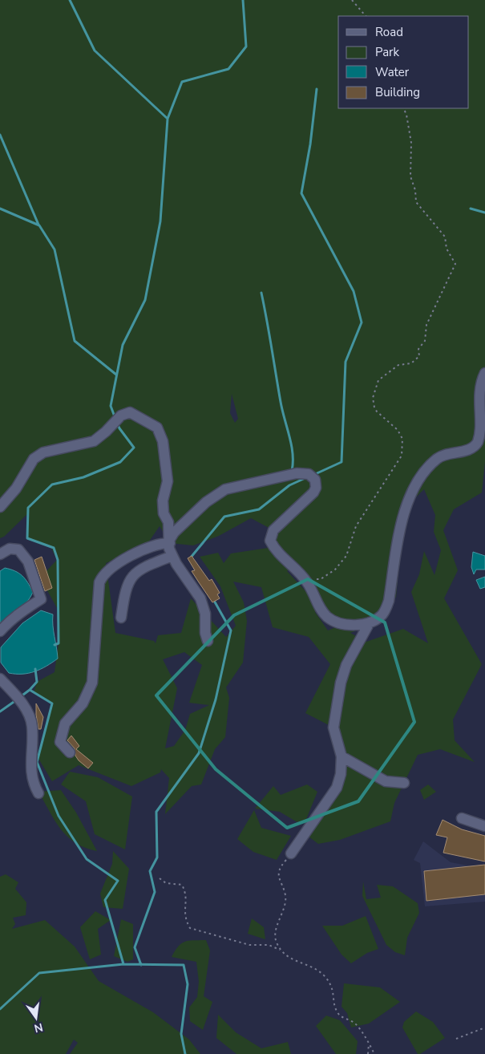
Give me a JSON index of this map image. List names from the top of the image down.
{
  "legend": [
    "Road",
    "Park",
    "Water",
    "Building"
  ],
  "north": "bottom"
}
